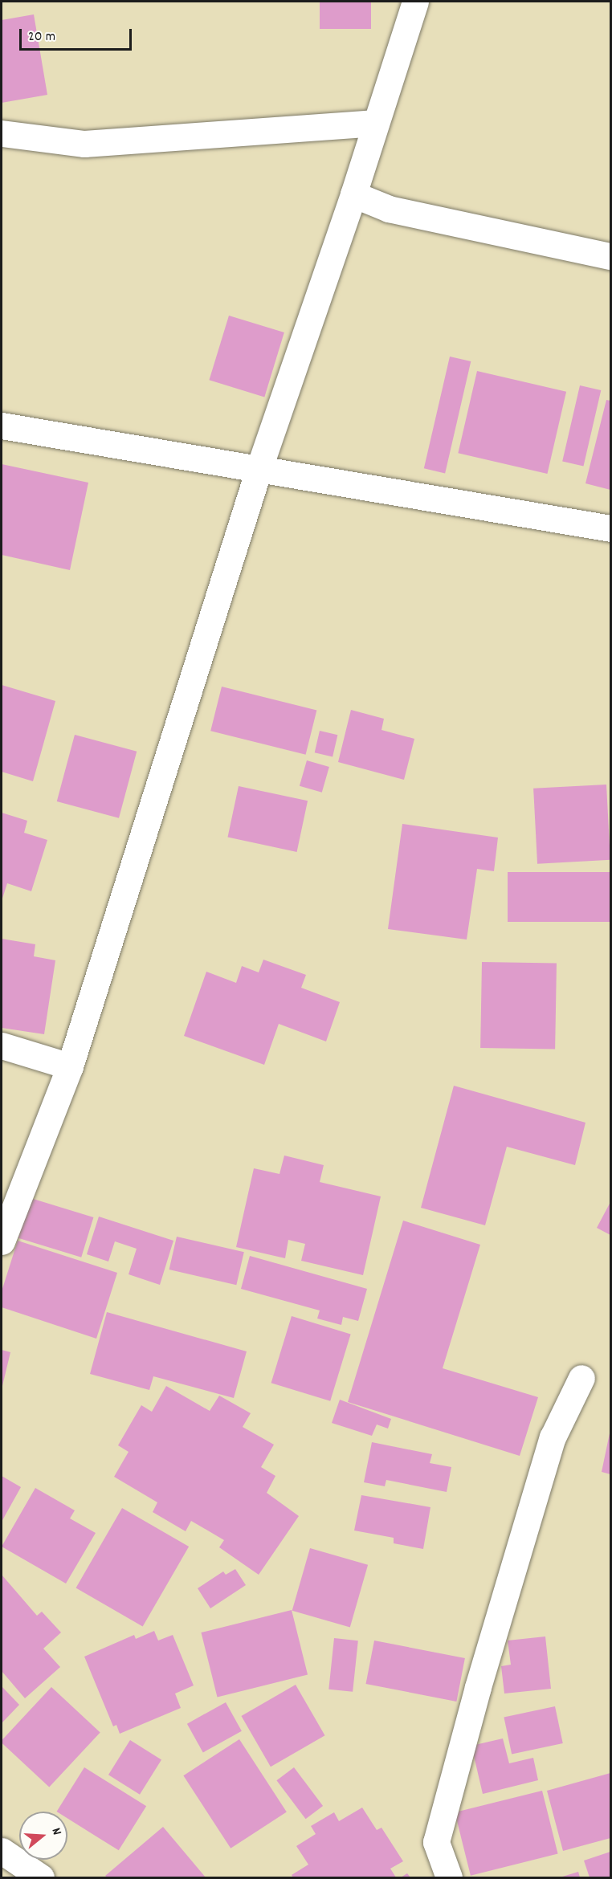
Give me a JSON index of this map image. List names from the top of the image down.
{
  "scale_bar": "20 m",
  "north": "right"
}
